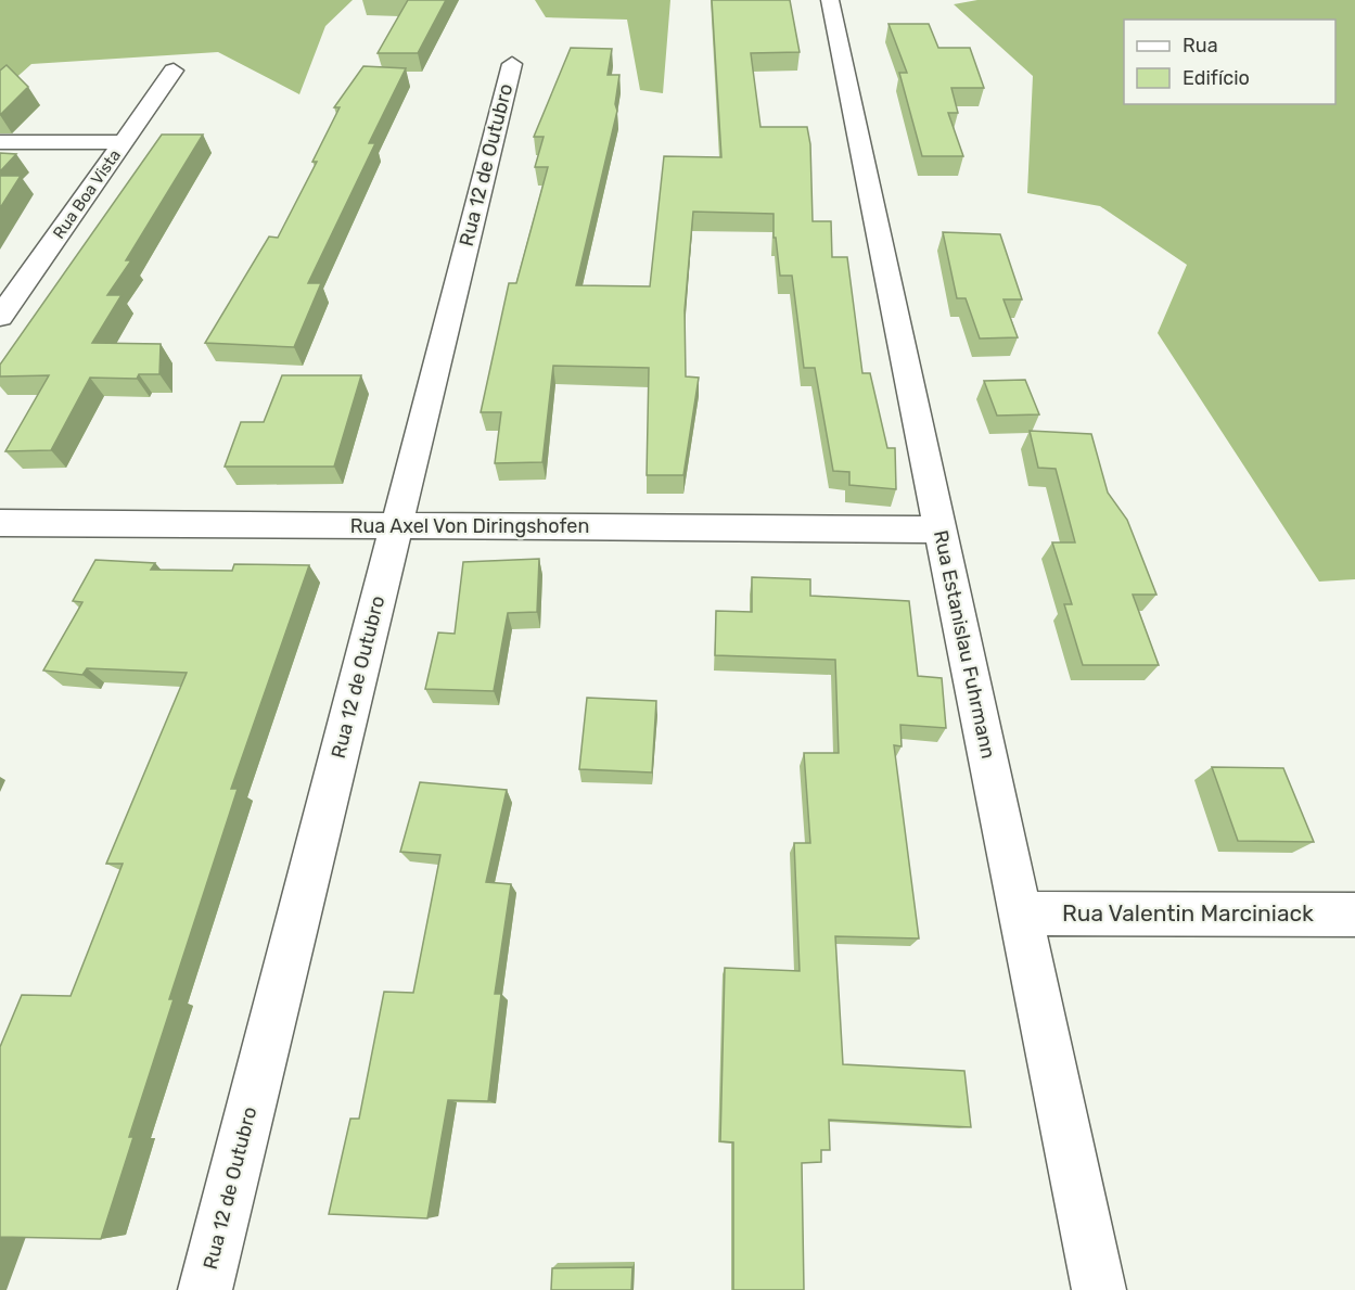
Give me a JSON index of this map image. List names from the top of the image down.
{
  "streets": {
    "street": [
      "Rua 12 de Outubro",
      "Rua Boa Vista",
      "Rua Axel Von Diringshofen",
      "Rua Estanislau Fuhrmann",
      "Rua Valentin Marciniack"
    ]
  },
  "crossings": [
    ["Rua 12 de Outubro", "Rua Axel Von Diringshofen"],
    ["Rua Axel Von Diringshofen", "Rua Estanislau Fuhrmann"],
    ["Rua Estanislau Fuhrmann", "Rua Valentin Marciniack"]
  ],
  "legend": ["Rua", "Edifício"]
}
